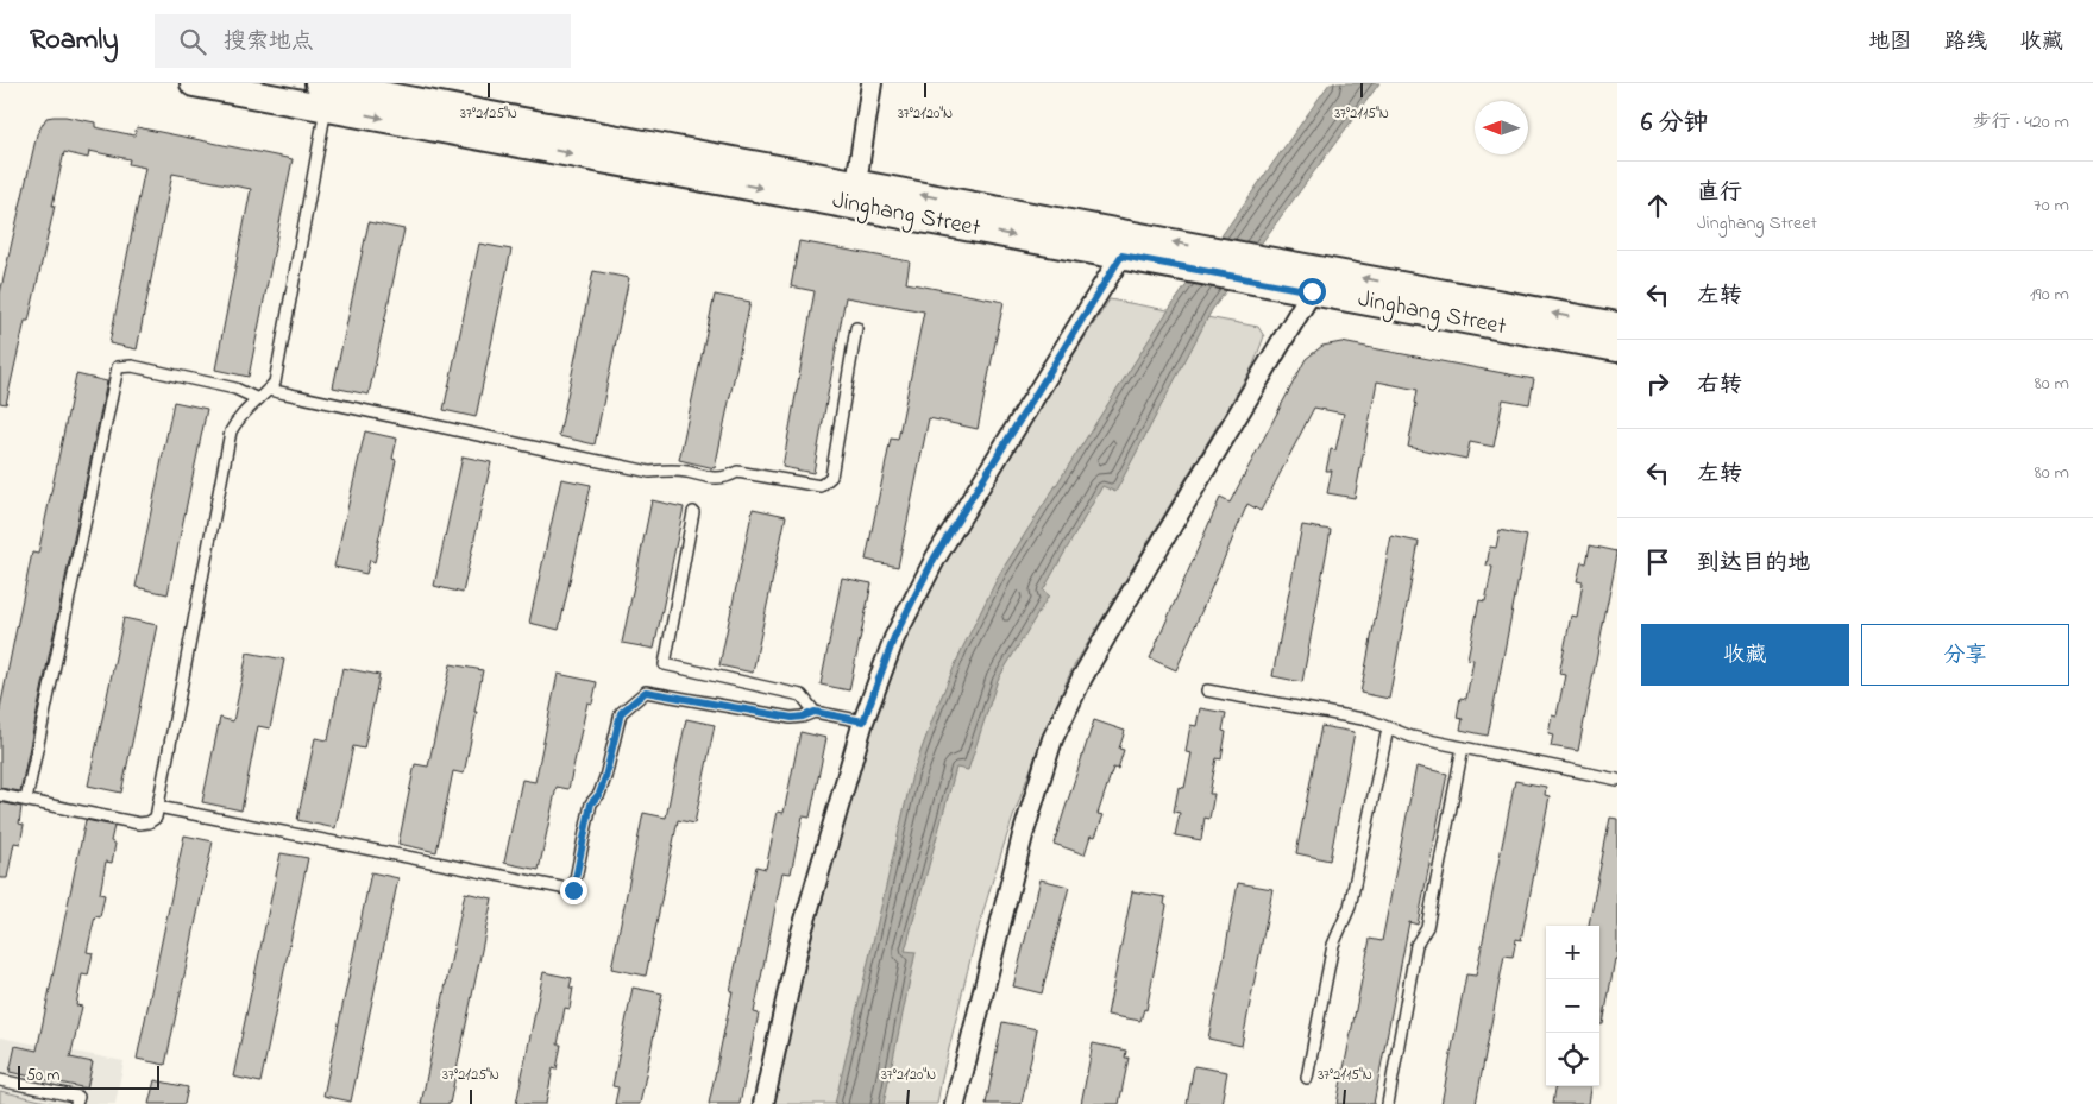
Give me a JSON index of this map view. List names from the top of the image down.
{
  "streets": {
    "main road": ["Jinghang Street"]
  },
  "scale_bar": "50 m",
  "north": "left",
  "page": {
    "header": "Roamly",
    "search": "搜索地点",
    "nav": ["地图", "路线", "收藏"],
    "heading": ["6 分钟", "步行 · 420 m"],
    "list": [
      ["直行", "Jinghang Street", "70 m"],
      ["左转", "190 m"],
      ["右转", "80 m"],
      ["左转", "80 m"],
      "到达目的地"
    ],
    "buttons": ["收藏", "分享"],
    "map_buttons": ["+", "−"],
    "scale": "50 m"
  },
  "coordinates": ["37°21'25\"N", "37°21'20\"N", "37°21'15\"N"]
}
